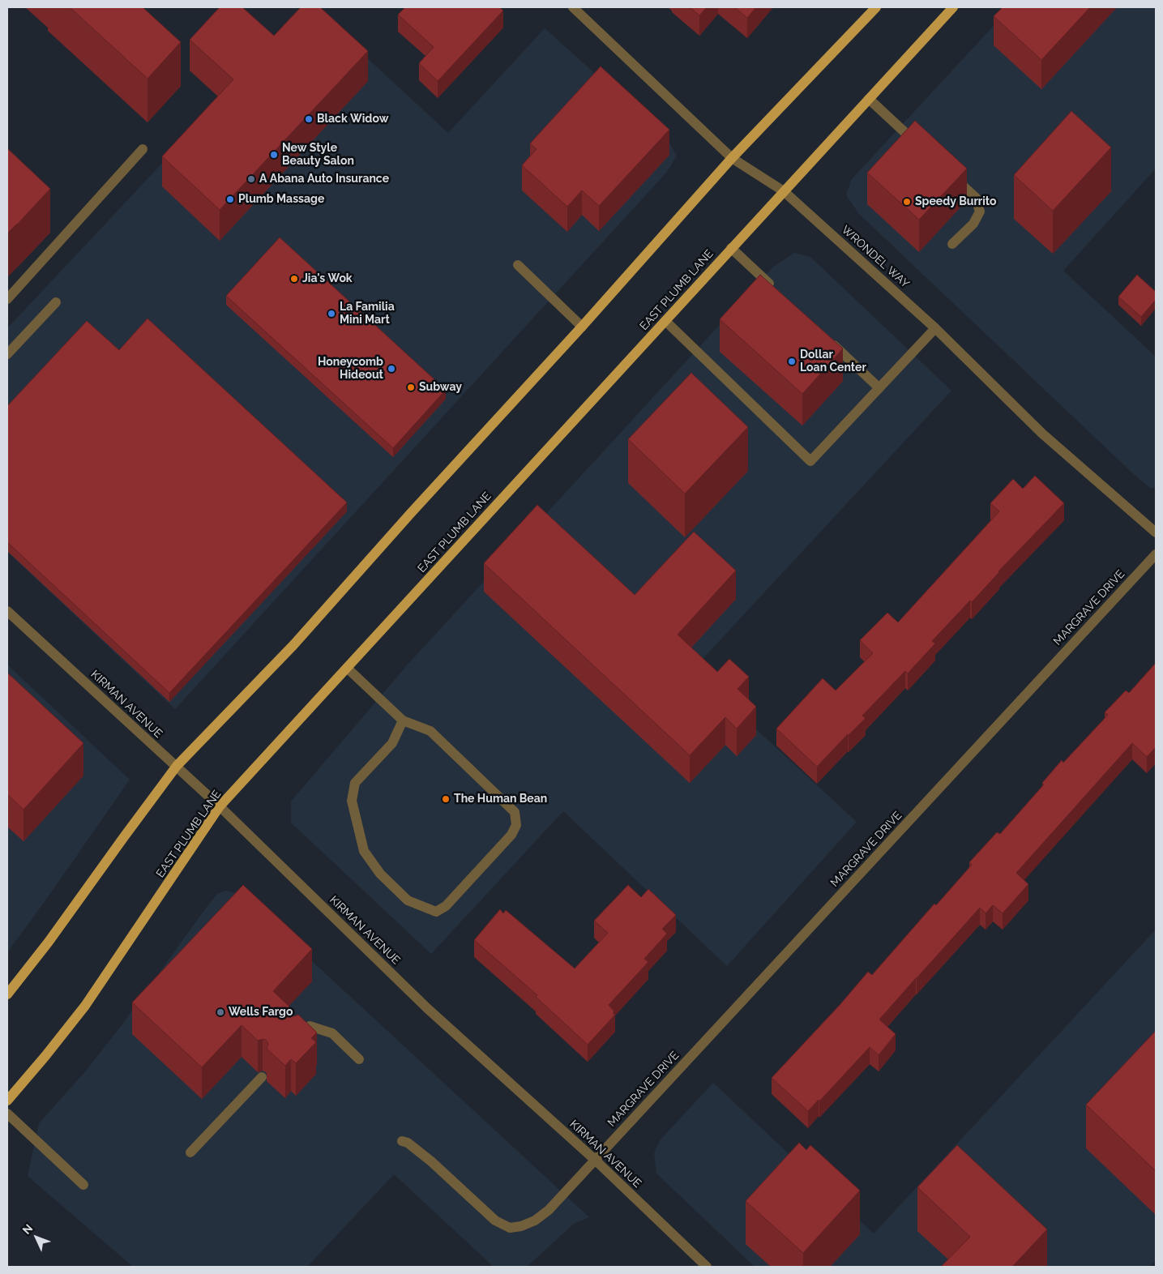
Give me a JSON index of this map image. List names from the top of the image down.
{
  "streets": {
    "main road": ["EAST PLUMB LANE"],
    "street": ["WRONDEL WAY", "MARGRAVE DRIVE", "KIRMAN AVENUE"]
  },
  "crossings": [
    ["WRONDEL WAY", "EAST PLUMB LANE"],
    ["EAST PLUMB LANE", "KIRMAN AVENUE"],
    ["MARGRAVE DRIVE", "KIRMAN AVENUE"]
  ],
  "places": [
    "Black Widow",
    "New Style Beauty Salon",
    "A Abana Auto Insurance",
    "Plumb Massage",
    "Speedy Burrito",
    "Jia's Wok",
    "La Familia Mini Mart",
    "Dollar Loan Center",
    "Honeycomb Hideout",
    "Subway",
    "The Human Bean",
    "Wells Fargo"
  ],
  "north": "top left"
}
